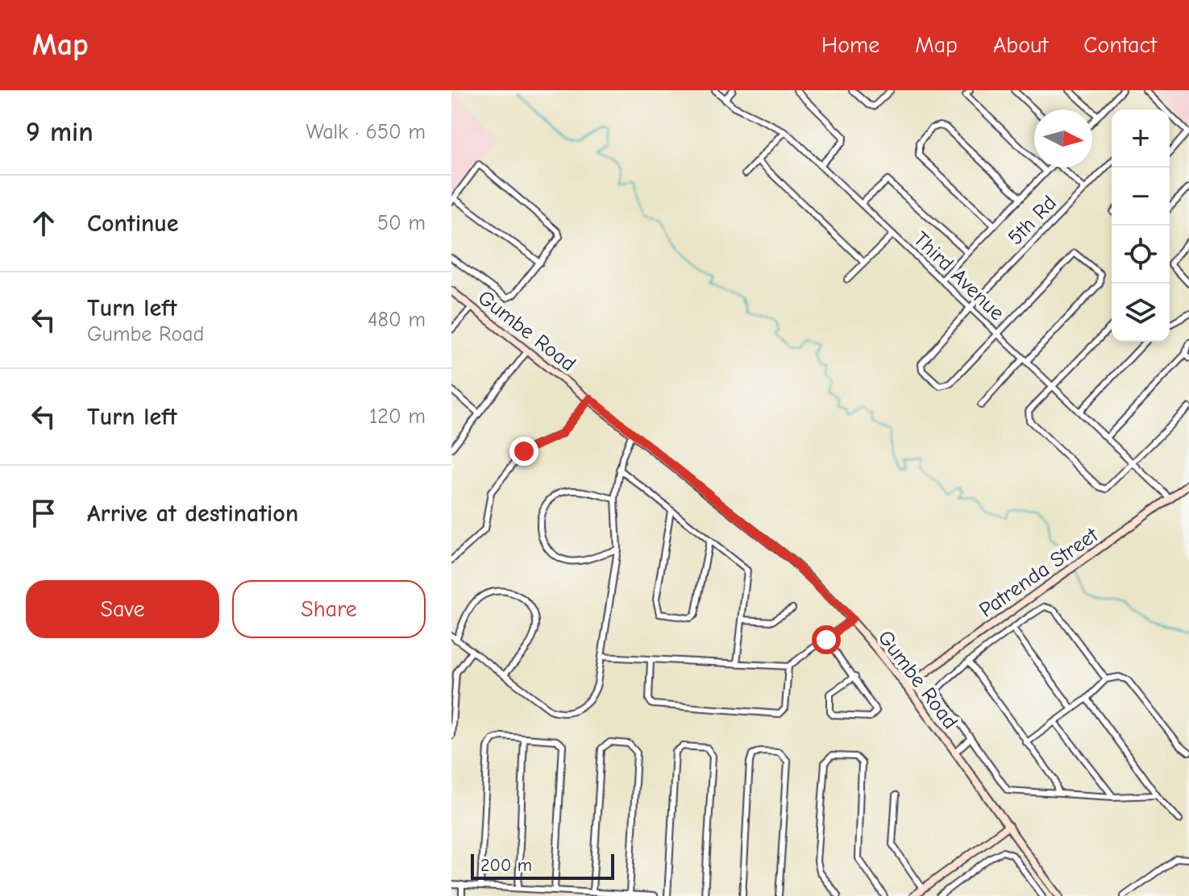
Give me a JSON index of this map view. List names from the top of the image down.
{
  "streets": {
    "street": [
      "5th Rd",
      "Third Avenue",
      "Gumbe Road",
      "Patrenda Street"
    ]
  },
  "crossings": [
    ["5th Rd", "Third Avenue"],
    ["Third Avenue", "Patrenda Street"],
    ["Gumbe Road", "Patrenda Street"]
  ],
  "scale_bar": "200 m",
  "north": "right",
  "page": {
    "header": "Map",
    "nav": [
      "Home",
      "Map",
      "About",
      "Contact"
    ],
    "heading": ["9 min", "Walk · 650 m"],
    "map_buttons": ["+", "−"],
    "list": [
      ["Continue", "50 m"],
      ["Turn left", "Gumbe Road", "480 m"],
      ["Turn left", "120 m"],
      "Arrive at destination"
    ],
    "buttons": ["Save", "Share"],
    "scale": "200 m"
  }
}
